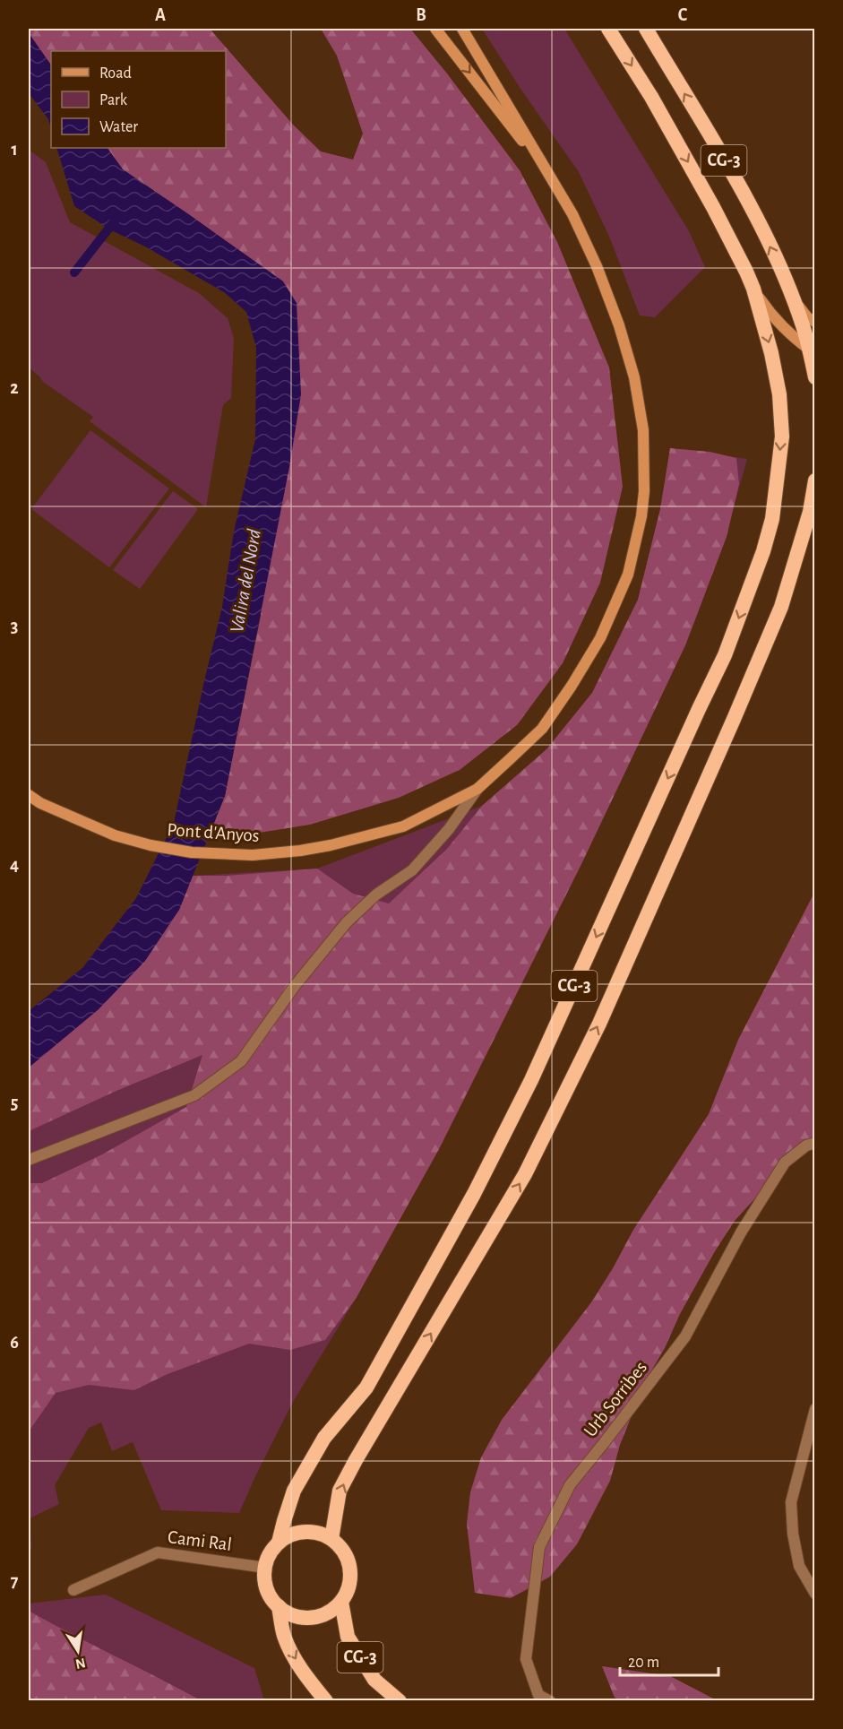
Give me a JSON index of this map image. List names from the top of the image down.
{
  "streets": {
    "highway": ["CG-3"],
    "main road": ["Pont d'Anyos"],
    "street": ["Urb Sorribes", "Cami Ral"]
  },
  "crossings": [
    ["CG-3", "Cami Ral"]
  ],
  "water": ["Valira del Nord"],
  "legend": ["Road", "Park", "Water"],
  "scale_bar": "20 m",
  "north": "bottom",
  "grid": {
    "columns": ["A", "B", "C"],
    "rows": [
      "1",
      "2",
      "3",
      "4",
      "5",
      "6",
      "7"
    ]
  }
}
